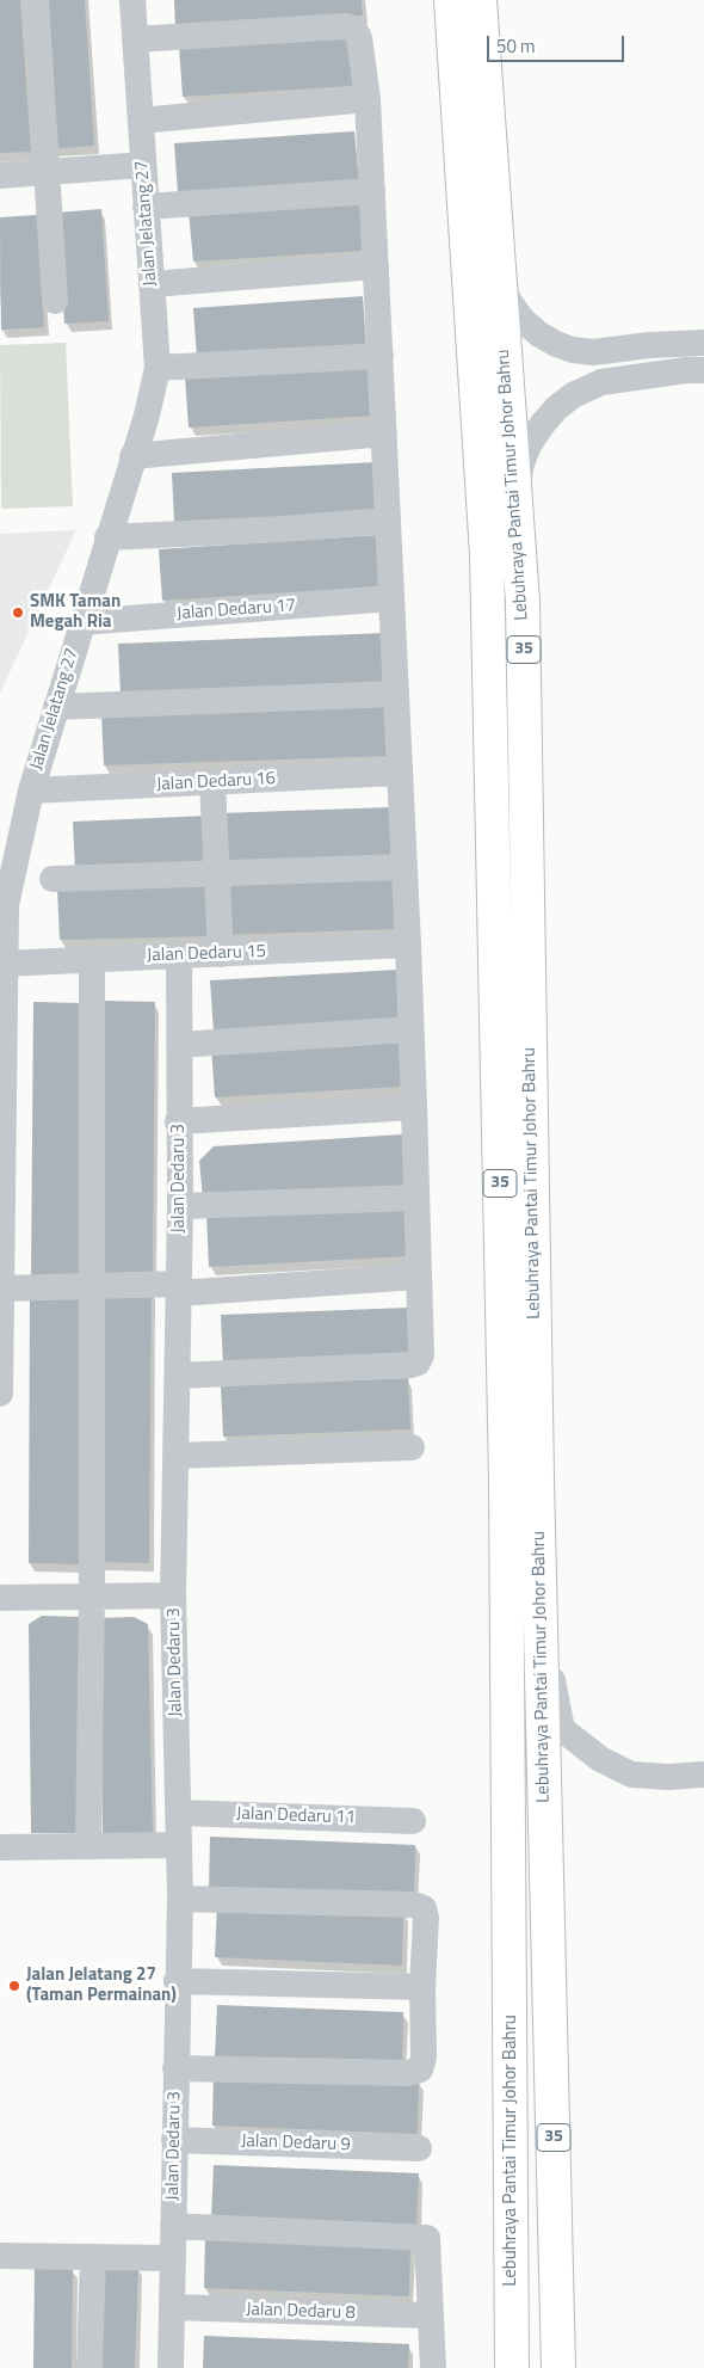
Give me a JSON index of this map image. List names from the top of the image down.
{
  "streets": {
    "highway": ["Lebuhraya Pantai Timur Johor Bahru", "35"],
    "street": [
      "Jalan Jelatang 27",
      "Jalan Dedaru 17",
      "Jalan Dedaru 16",
      "Jalan Dedaru 15",
      "Jalan Dedaru 3",
      "Jalan Dedaru 11",
      "Jalan Dedaru 9",
      "Jalan Dedaru 8"
    ]
  },
  "crossings": [
    ["Jalan Jelatang 27", "Jalan Dedaru 17"],
    ["Jalan Jelatang 27", "Jalan Dedaru 16"],
    ["Jalan Jelatang 27", "Jalan Dedaru 15"],
    ["Jalan Dedaru 15", "Jalan Dedaru 3"],
    ["Jalan Dedaru 3", "Jalan Dedaru 11"],
    ["Jalan Dedaru 3", "Jalan Dedaru 9"],
    ["Jalan Dedaru 3", "Jalan Dedaru 8"]
  ],
  "places": ["SMK Taman Megah Ria", "Jalan Jelatang 27 (Taman Permainan)"],
  "scale_bar": "50 m"
}
